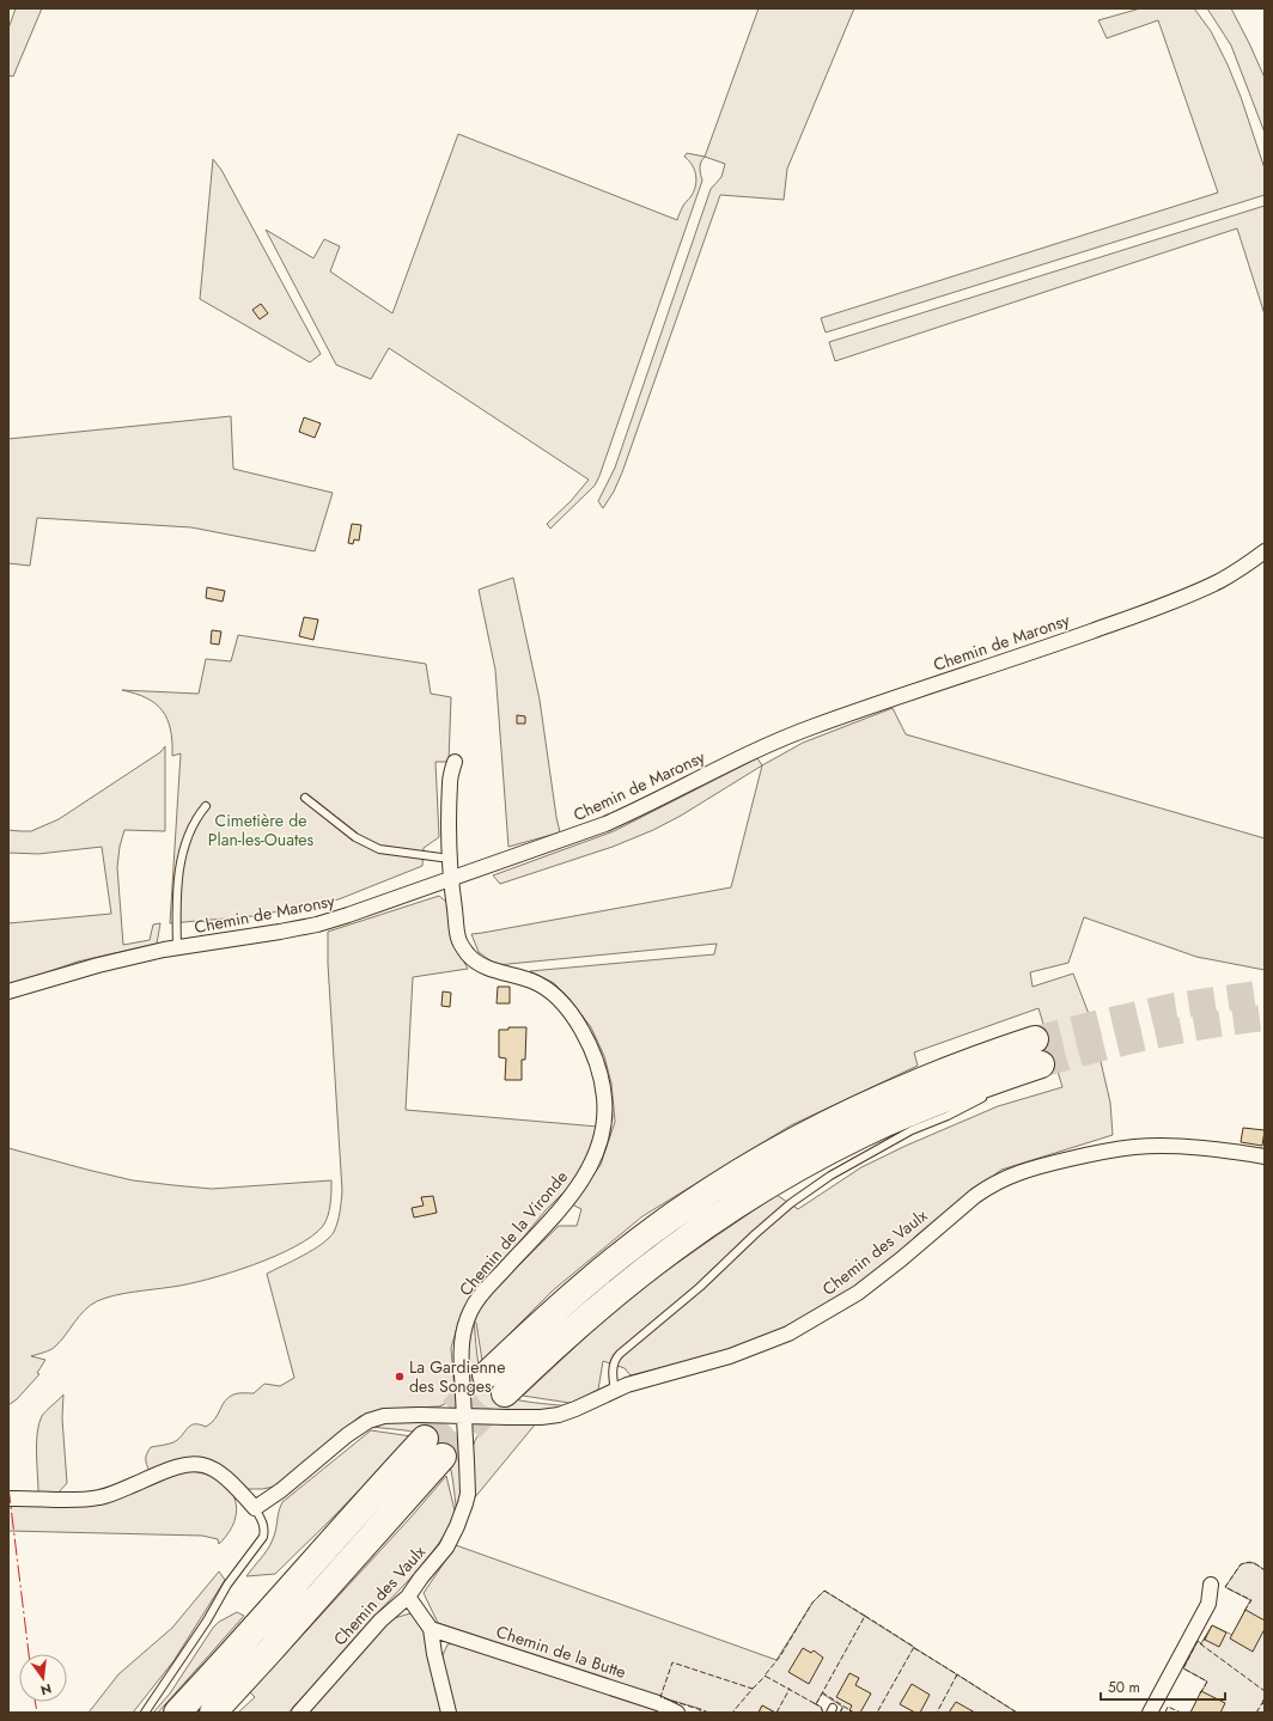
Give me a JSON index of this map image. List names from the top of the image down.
{
  "streets": {
    "street": [
      "Chemin de Maronsy",
      "Chemin de la Vironde",
      "Chemin des Vaulx",
      "Chemin de la Butte"
    ]
  },
  "crossings": [
    ["Chemin de Maronsy", "Chemin de la Vironde"],
    ["Chemin de la Vironde", "Chemin des Vaulx"]
  ],
  "parks": ["Cimetière de Plan-les-Ouates"],
  "places": ["La Gardienne des Songes"],
  "scale_bar": "50 m",
  "north": "bottom"
}
